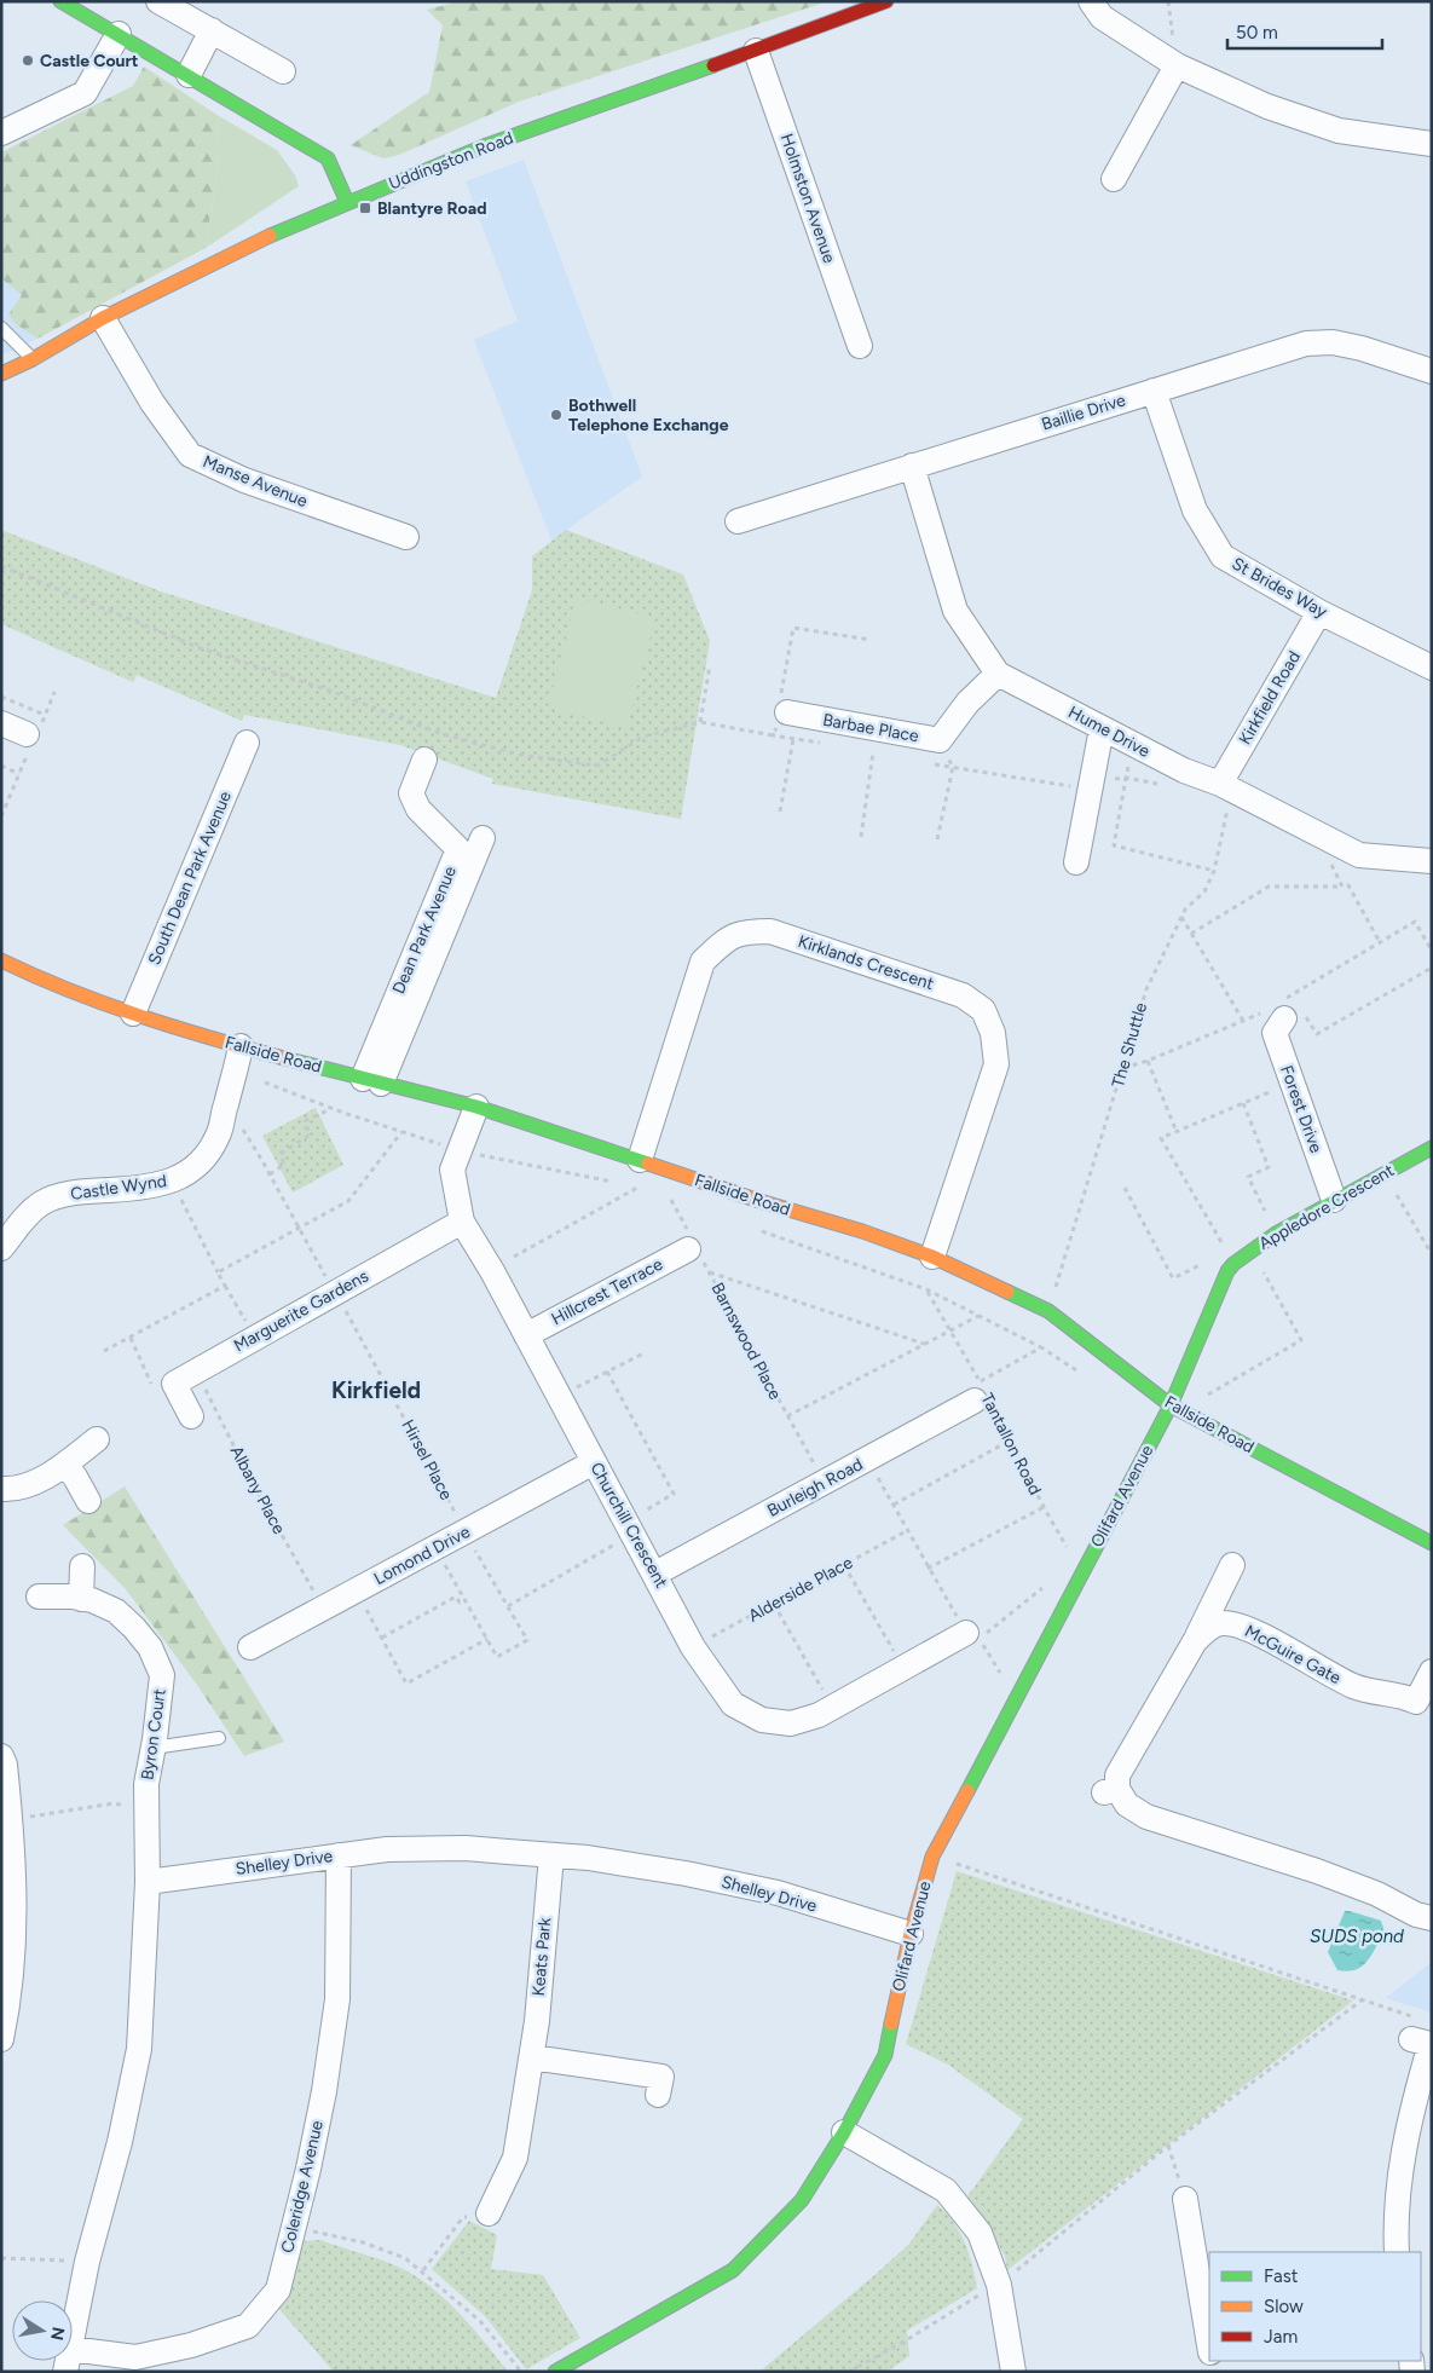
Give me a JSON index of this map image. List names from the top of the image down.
{
  "streets": {
    "street": [
      "Uddingston Road",
      "Holmston Avenue",
      "Baillie Drive",
      "Manse Avenue",
      "St Brides Way",
      "Kirkfield Road",
      "Barbae Place",
      "Hume Drive",
      "South Dean Park Avenue",
      "Dean Park Avenue",
      "Kirklands Crescent",
      "Fallside Road",
      "Forest Drive",
      "Castle Wynd",
      "Appledore Crescent",
      "Hillcrest Terrace",
      "Marguerite Gardens",
      "Burleigh Road",
      "Olifard Avenue",
      "Churchill Crescent",
      "Lomond Drive",
      "McGuire Gate",
      "Byron Court",
      "Shelley Drive",
      "Keats Park",
      "Coleridge Avenue"
    ],
    "path": [
      "The Shuttle",
      "Barnswood Place",
      "Tantallon Road",
      "Hirsel Place",
      "Albany Place",
      "Alderside Place"
    ]
  },
  "crossings": [
    ["Uddingston Road", "Holmston Avenue"],
    ["Uddingston Road", "Manse Avenue"],
    ["Baillie Drive", "St Brides Way"],
    ["Baillie Drive", "Hume Drive"],
    ["St Brides Way", "Kirkfield Road"],
    ["Kirkfield Road", "Hume Drive"],
    ["Kirkfield Road", "The Shuttle"],
    ["Barbae Place", "Hume Drive"],
    ["Hume Drive", "The Shuttle"],
    ["South Dean Park Avenue", "Fallside Road"],
    ["Dean Park Avenue", "Fallside Road"],
    ["Kirklands Crescent", "Fallside Road"],
    ["The Shuttle", "Fallside Road"],
    ["Fallside Road", "Castle Wynd"],
    ["Fallside Road", "Appledore Crescent"],
    ["Fallside Road", "Olifard Avenue"],
    ["Fallside Road", "Churchill Crescent"],
    ["Forest Drive", "Appledore Crescent"],
    ["Castle Wynd", "Hirsel Place"],
    ["Appledore Crescent", "Olifard Avenue"],
    ["Hillcrest Terrace", "Barnswood Place"],
    ["Hillcrest Terrace", "Churchill Crescent"],
    ["Marguerite Gardens", "Hirsel Place"],
    ["Marguerite Gardens", "Albany Place"],
    ["Marguerite Gardens", "Churchill Crescent"],
    ["Barnswood Place", "Burleigh Road"],
    ["Tantallon Road", "Burleigh Road"],
    ["Tantallon Road", "Olifard Avenue"],
    ["Hirsel Place", "Lomond Drive"],
    ["Burleigh Road", "Churchill Crescent"],
    ["Albany Place", "Lomond Drive"],
    ["Olifard Avenue", "Shelley Drive"],
    ["Churchill Crescent", "Lomond Drive"],
    ["Churchill Crescent", "Alderside Place"],
    ["Byron Court", "Shelley Drive"],
    ["Shelley Drive", "Keats Park"],
    ["Shelley Drive", "Coleridge Avenue"]
  ],
  "districts": ["Kirkfield"],
  "water": ["SUDS pond"],
  "places": {
    "other": ["Castle Court", "Bothwell Telephone Exchange"],
    "transit": ["Blantyre Road"]
  },
  "legend": ["Fast", "Slow", "Jam"],
  "scale_bar": "50 m",
  "north": "right"
}
